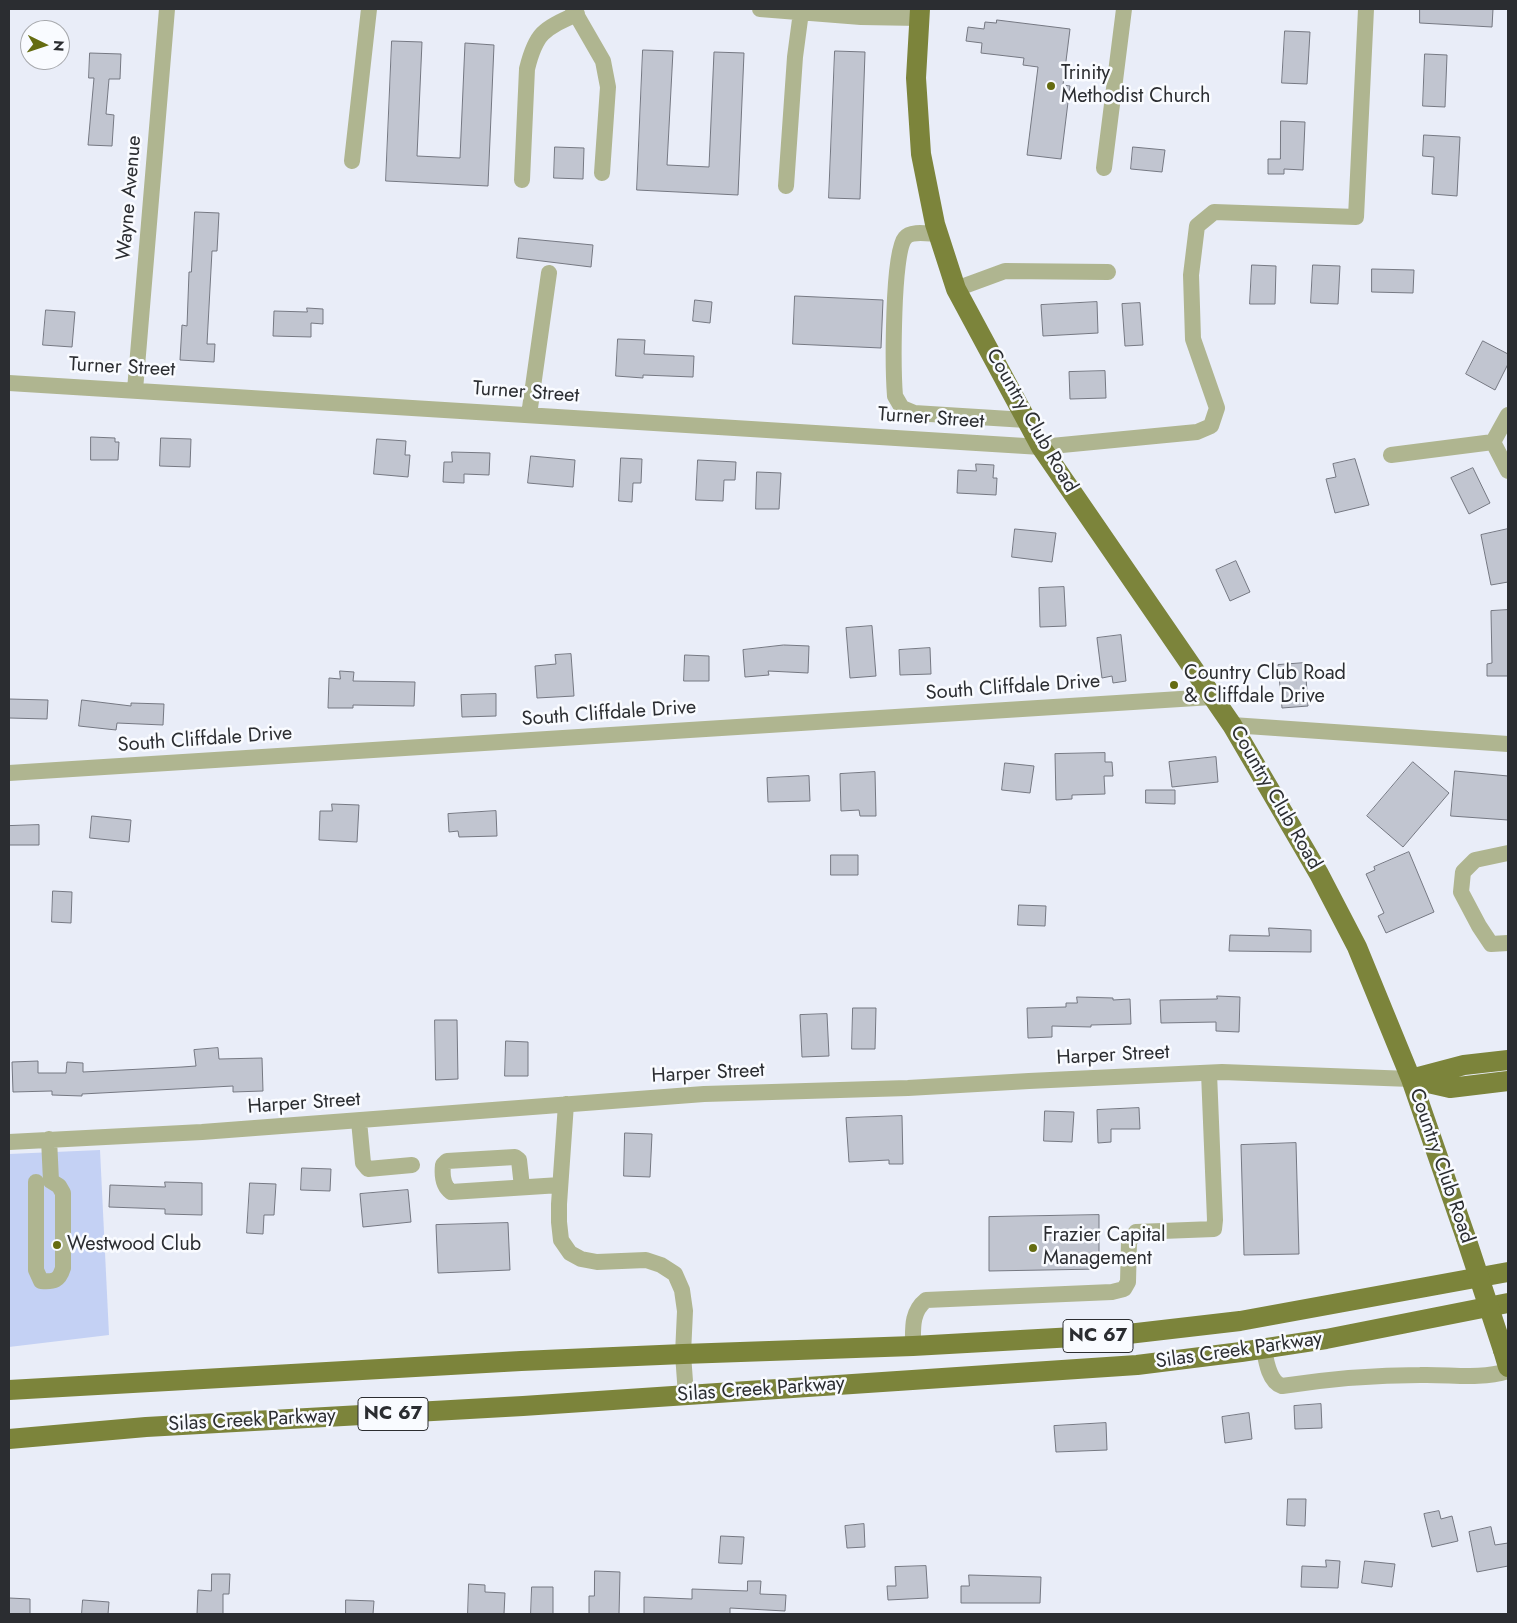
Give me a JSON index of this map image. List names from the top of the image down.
{
  "streets": {
    "main road": ["Country Club Road", "NC 67", "Silas Creek Parkway"],
    "street": [
      "Wayne Avenue",
      "Turner Street",
      "South Cliffdale Drive",
      "Harper Street"
    ]
  },
  "crossings": [
    ["Wayne Avenue", "Turner Street"],
    ["Turner Street", "Country Club Road"],
    ["Country Club Road", "South Cliffdale Drive"],
    ["Country Club Road", "Harper Street"]
  ],
  "places": [
    "Trinity Methodist Church",
    "Country Club Road & Cliffdale Drive",
    "Westwood Club",
    "Frazier Capital Management"
  ],
  "north": "right"
}
